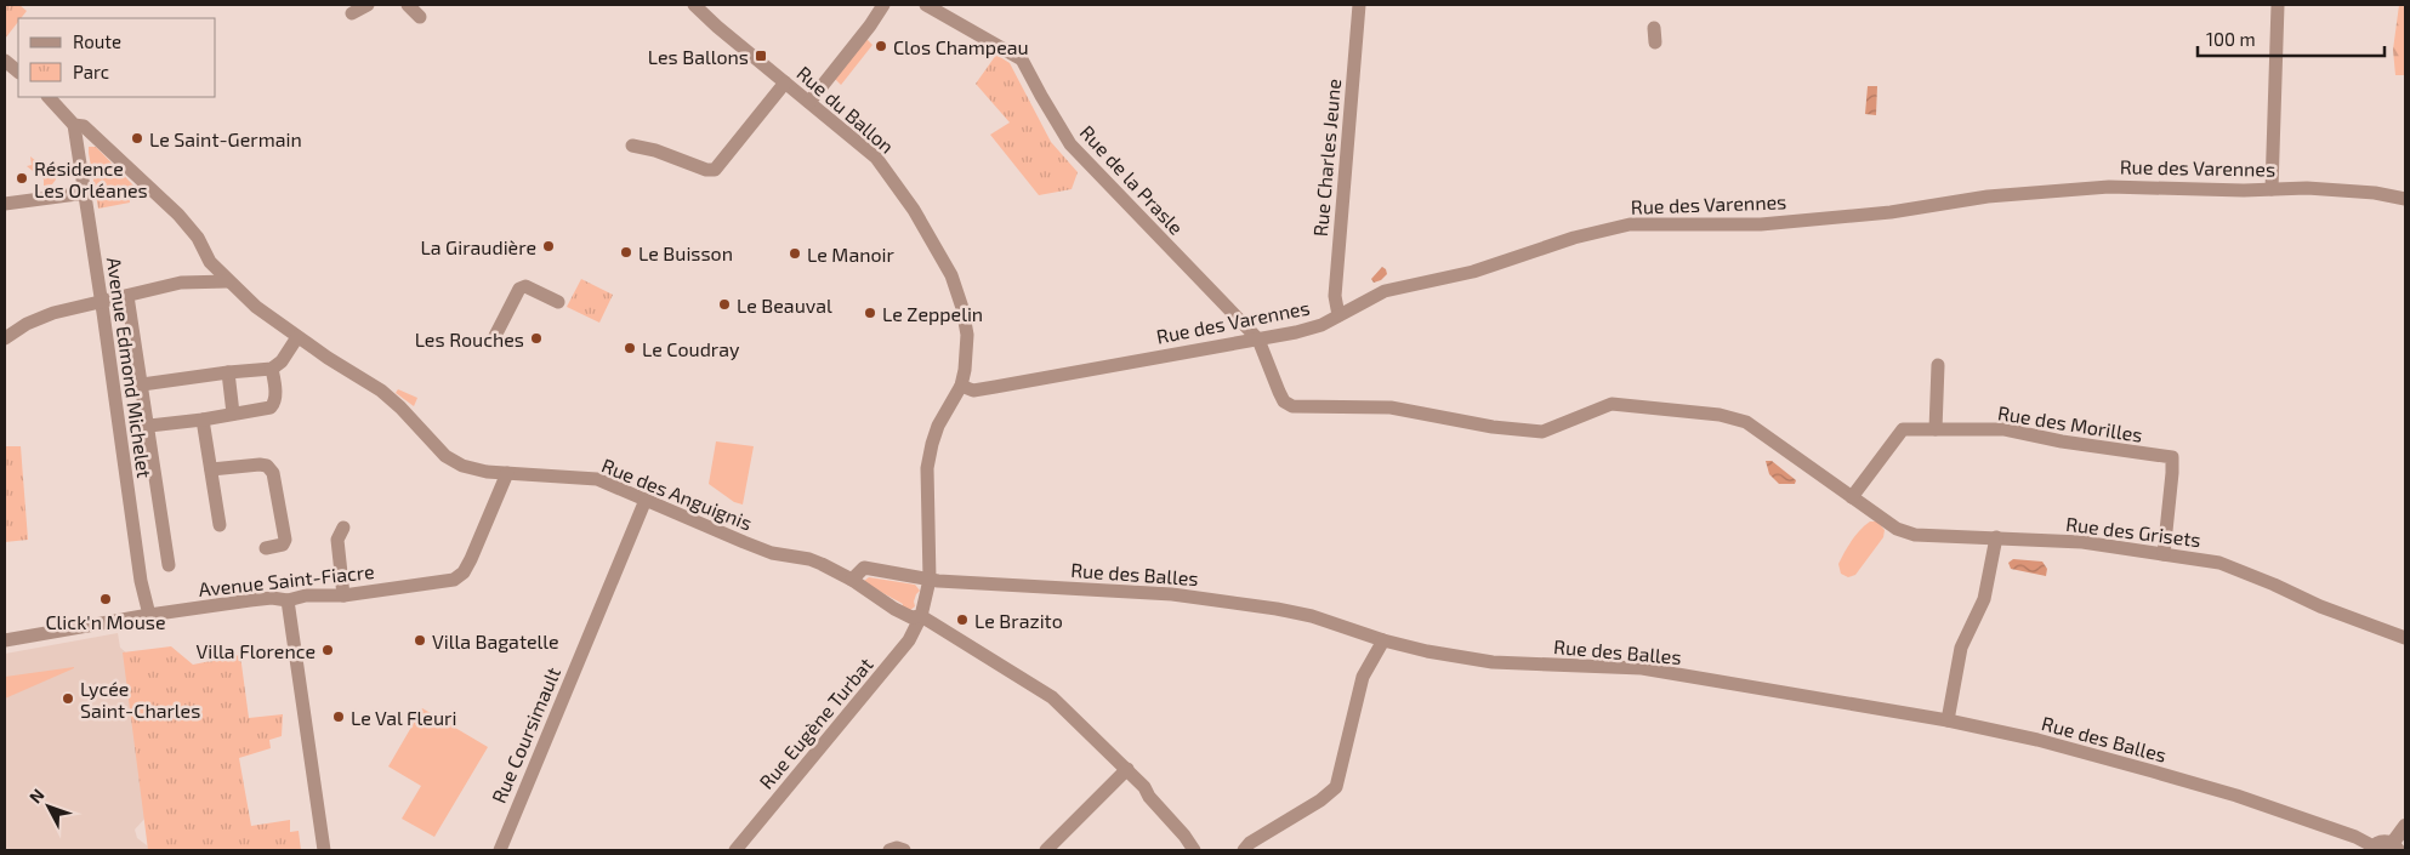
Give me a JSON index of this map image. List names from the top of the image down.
{
  "streets": {
    "street": [
      "Rue du Ballon",
      "Rue Charles Jeune",
      "Rue des Varennes",
      "Rue de la Prasle",
      "Avenue Edmond Michelet",
      "Rue des Morilles",
      "Rue des Anguignis",
      "Rue des Grisets",
      "Rue des Balles",
      "Avenue Saint-Fiacre",
      "Rue Eugène Turbat",
      "Rue Coursimault"
    ]
  },
  "crossings": [
    ["Rue du Ballon", "Rue des Varennes"],
    ["Rue du Ballon", "Rue des Anguignis"],
    ["Rue du Ballon", "Rue des Balles"],
    ["Rue du Ballon", "Rue Eugène Turbat"],
    ["Rue Charles Jeune", "Rue des Varennes"],
    ["Rue des Varennes", "Rue de la Prasle"],
    ["Rue des Varennes", "Rue des Grisets"],
    ["Rue de la Prasle", "Rue des Grisets"],
    ["Avenue Edmond Michelet", "Rue des Anguignis"],
    ["Avenue Edmond Michelet", "Avenue Saint-Fiacre"],
    ["Rue des Morilles", "Rue des Grisets"],
    ["Rue des Anguignis", "Rue des Balles"],
    ["Rue des Anguignis", "Avenue Saint-Fiacre"],
    ["Rue des Anguignis", "Rue Eugène Turbat"],
    ["Rue des Anguignis", "Rue Coursimault"]
  ],
  "places": {
    "other": [
      "Clos Champeau",
      "Le Saint-Germain",
      "Résidence Les Orléanes",
      "La Giraudière",
      "Le Buisson",
      "Le Manoir",
      "Le Beauval",
      "Le Zeppelin",
      "Les Rouches",
      "Le Coudray",
      "Click'n Mouse",
      "Le Brazito",
      "Villa Bagatelle",
      "Villa Florence",
      "Lycée Saint-Charles",
      "Le Val Fleuri"
    ],
    "transit": ["Les Ballons"]
  },
  "legend": ["Route", "Parc"],
  "scale_bar": "100 m",
  "north": "top left"
}
